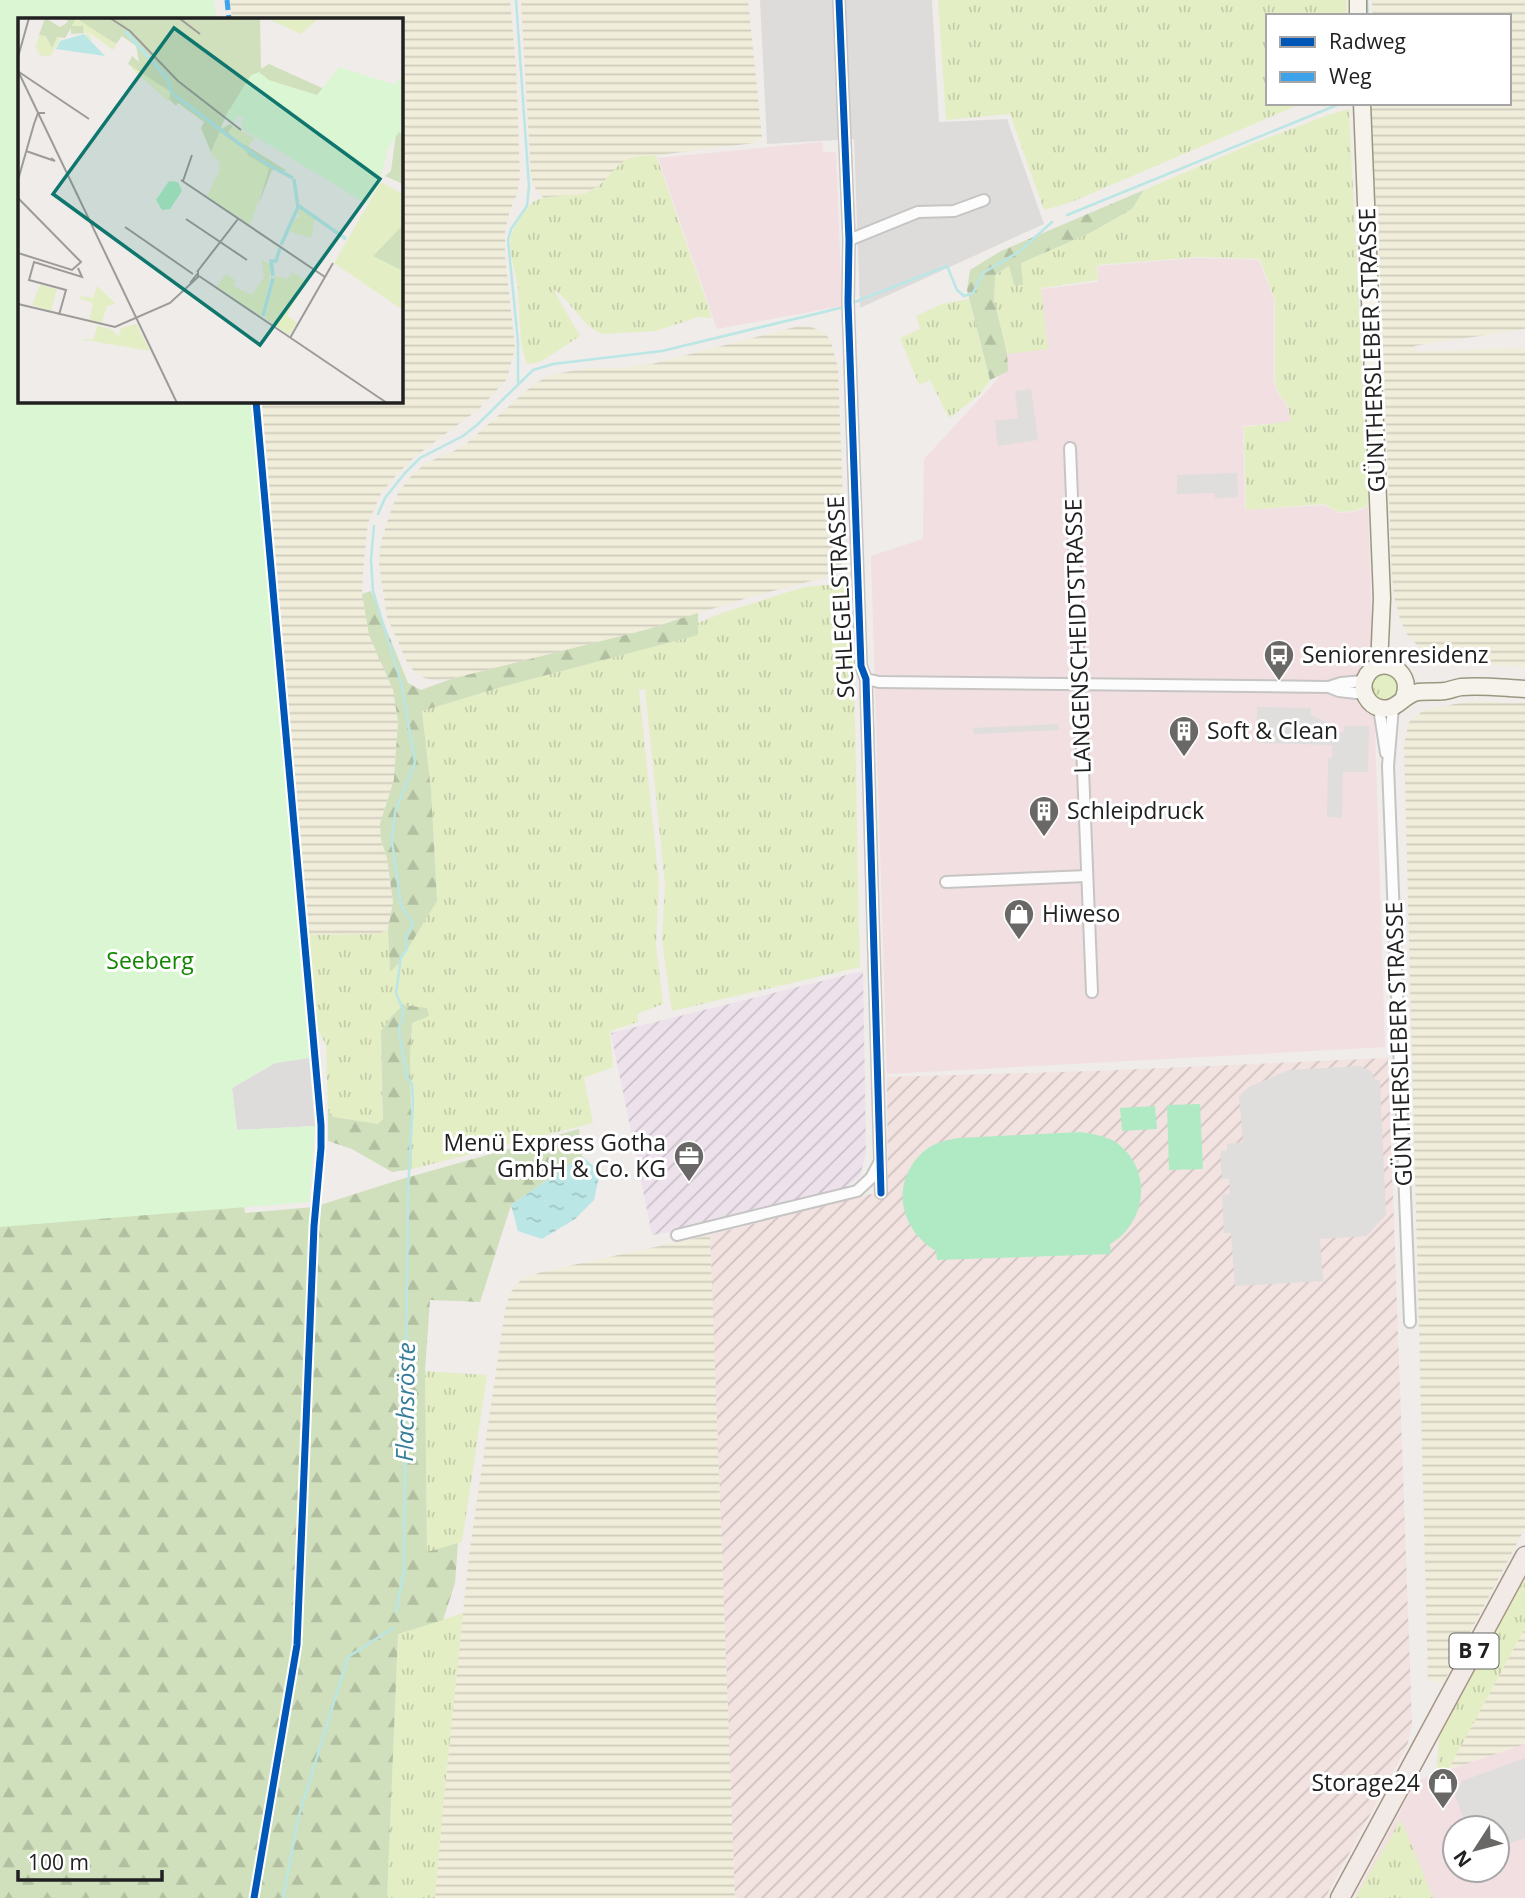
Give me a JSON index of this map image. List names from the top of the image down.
{
  "streets": {
    "main road": ["GÜNTHERSLEBER STRASSE", "B 7"],
    "street": ["SCHLEGELSTRASSE", "LANGENSCHEIDTSTRASSE"]
  },
  "water": ["Flachsröste"],
  "parks": ["Seeberg"],
  "places": {
    "bus stop": ["Seniorenresidenz"],
    "building": ["Soft & Clean", "Schleipdruck"],
    "shop": ["Hiweso", "Storage24"],
    "office": ["Menü Express Gotha GmbH & Co. KG"]
  },
  "legend": ["Radweg", "Weg"],
  "scale_bar": "100 m",
  "north": "bottom left"
}
